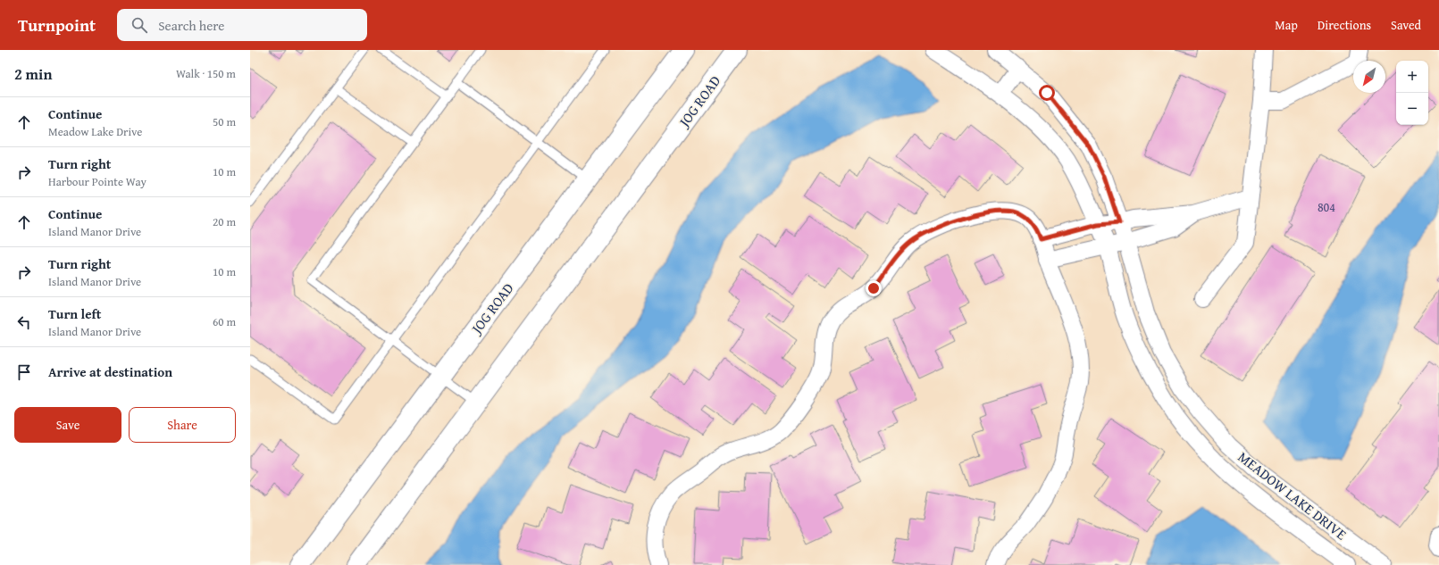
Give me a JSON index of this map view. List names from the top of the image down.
{
  "streets": {
    "main road": ["JOG ROAD"],
    "street": ["MEADOW LAKE DRIVE"]
  },
  "house_numbers": ["804"],
  "north": "bottom left",
  "page": {
    "header": "Turnpoint",
    "search": "Search here",
    "nav": ["Map", "Directions", "Saved"],
    "heading": ["2 min", "Walk · 150 m"],
    "map_buttons": ["+", "−"],
    "list": [
      ["Continue", "Meadow Lake Drive", "50 m"],
      ["Turn right", "Harbour Pointe Way", "10 m"],
      ["Continue", "Island Manor Drive", "20 m"],
      ["Turn right", "Island Manor Drive", "10 m"],
      ["Turn left", "Island Manor Drive", "60 m"],
      "Arrive at destination"
    ],
    "buttons": ["Save", "Share"]
  }
}
